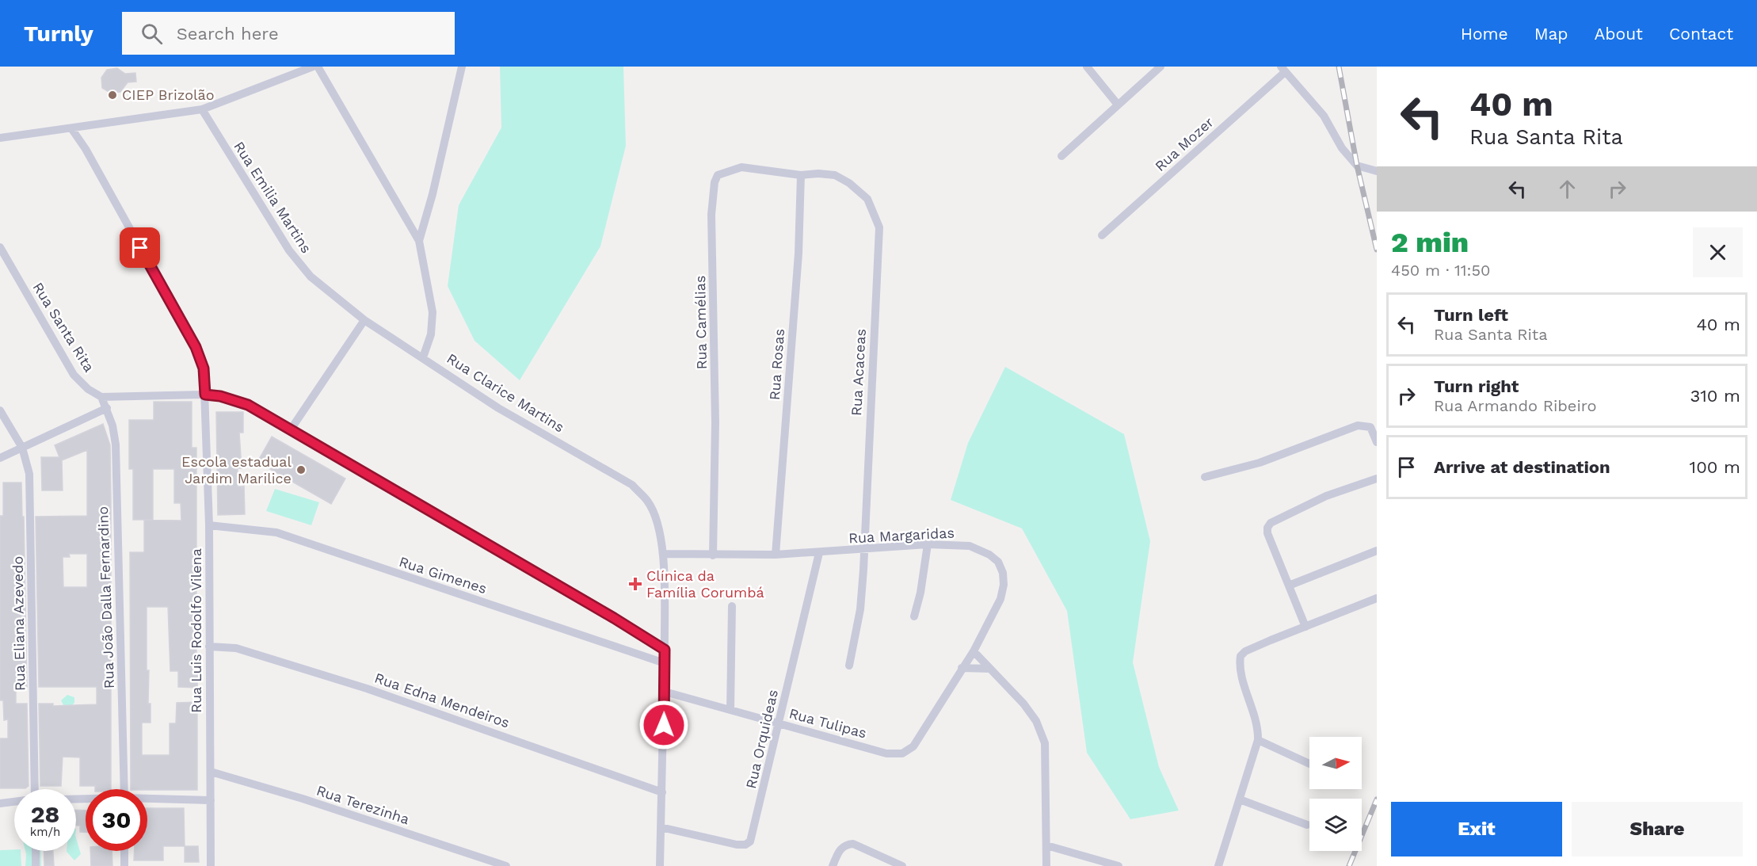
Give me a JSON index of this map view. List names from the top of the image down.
{
  "streets": {
    "street": [
      "Rua Mozer",
      "Rua Emilia Martins",
      "Rua Camélias",
      "Rua Santa Rita",
      "Rua Rosas",
      "Rua Acaceas",
      "Rua Clarice Martins",
      "Rua Margaridas",
      "Rua Gimenes",
      "Rua João Dalla Fernardino",
      "Rua Eliana Azevedo",
      "Rua Luis Rodolfo Vilena",
      "Rua Edna Mendeiros",
      "Rua Tulipas",
      "Rua Orquideas",
      "Rua Terezinha"
    ]
  },
  "crossings": [
    ["Rua Emilia Martins", "Rua Clarice Martins"],
    ["Rua Camélias", "Rua Rosas"],
    ["Rua Camélias", "Rua Acaceas"],
    ["Rua Camélias", "Rua Margaridas"],
    ["Rua Santa Rita", "Rua João Dalla Fernardino"],
    ["Rua Rosas", "Rua Margaridas"],
    ["Rua Acaceas", "Rua Margaridas"],
    ["Rua Clarice Martins", "Rua Margaridas"],
    ["Rua Margaridas", "Rua Tulipas"],
    ["Rua Margaridas", "Rua Orquideas"],
    ["Rua Gimenes", "Rua Luis Rodolfo Vilena"],
    ["Rua Luis Rodolfo Vilena", "Rua Edna Mendeiros"],
    ["Rua Luis Rodolfo Vilena", "Rua Terezinha"],
    ["Rua Tulipas", "Rua Orquideas"]
  ],
  "places": {
    "other": ["CIEP Brizolão", "Escola estadual Jardim Marilice"],
    "health": ["Clínica da Família Corumbá"]
  },
  "north": "right",
  "page": {
    "header": "Turnly",
    "search": "Search here",
    "nav": [
      "Home",
      "Map",
      "About",
      "Contact"
    ],
    "turn": ["40 m", "Rua Santa Rita"],
    "heading": ["2 min", "450 m · 11:50"],
    "list": [
      {
        "name": "Turn left",
        "note": "Rua Santa Rita",
        "value": "40 m"
      },
      {
        "name": "Turn right",
        "note": "Rua Armando Ribeiro",
        "value": "310 m"
      },
      {
        "name": "Arrive at destination",
        "value": "100 m"
      }
    ],
    "speed": "28 km/h",
    "limit": "30",
    "buttons": ["Exit", "Share"]
  }
}
